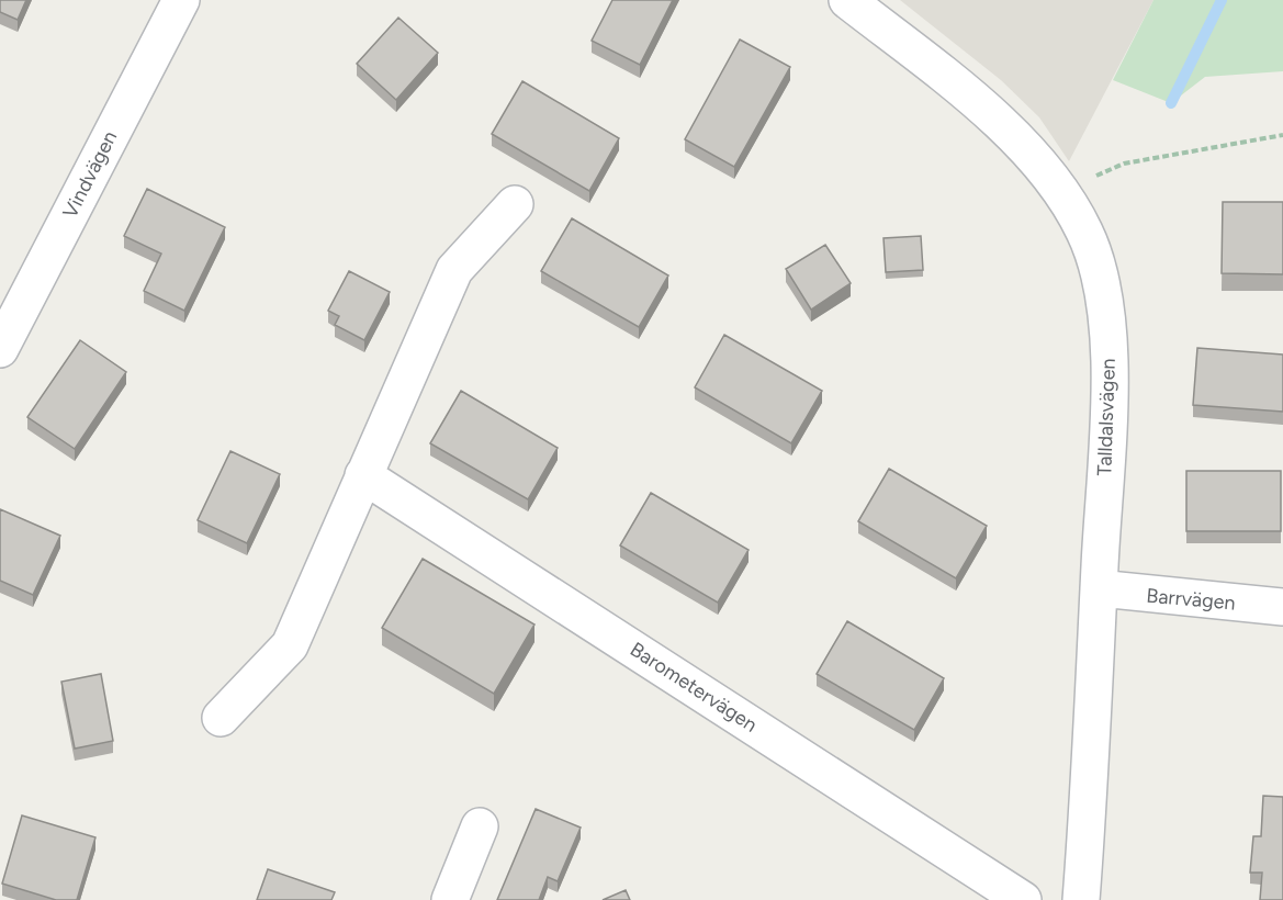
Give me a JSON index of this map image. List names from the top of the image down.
{
  "streets": {
    "street": [
      "Vindvägen",
      "Talldalsvägen",
      "Barrvägen",
      "Barometervägen"
    ]
  },
  "crossings": [
    ["Talldalsvägen", "Barrvägen"]
  ]
}
